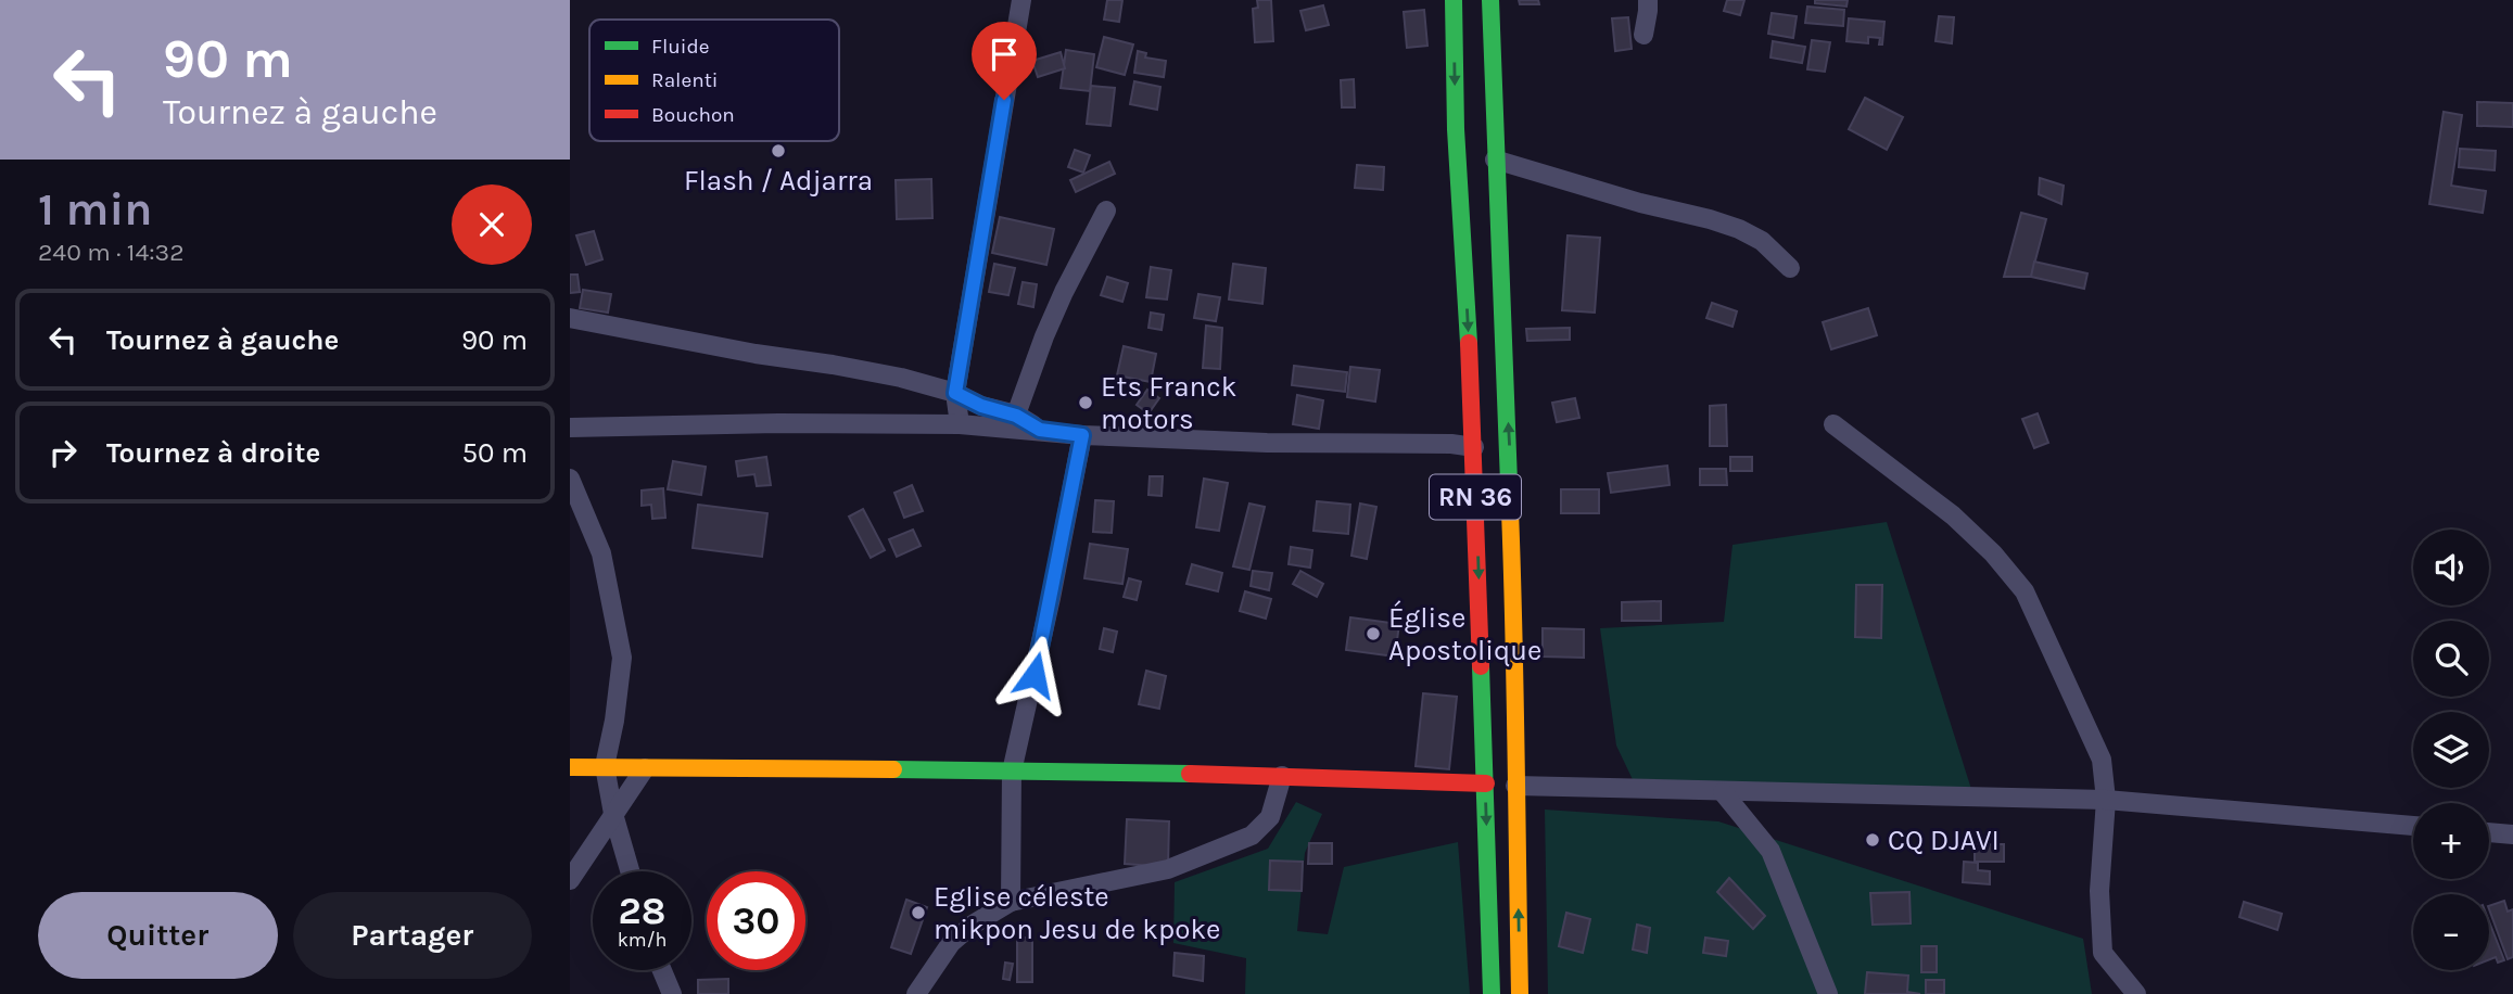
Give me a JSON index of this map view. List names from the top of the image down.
{
  "streets": {
    "main road": ["RN 36"]
  },
  "places": [
    "Flash / Adjarra",
    "Ets Franck motors",
    "Église Apostolique",
    "CQ DJAVI",
    "Eglise céleste mikpon Jesu de kpoke"
  ],
  "legend": ["Fluide", "Ralenti", "Bouchon"],
  "page": {
    "turn": ["90 m", "Tournez à gauche"],
    "heading": ["1 min", "240 m · 14:32"],
    "list": [
      {
        "name": "Tournez à gauche",
        "value": "90 m"
      },
      {
        "name": "Tournez à droite",
        "value": "50 m"
      }
    ],
    "map_buttons": ["+", "−"],
    "speed": "28 km/h",
    "limit": "30",
    "buttons": ["Quitter", "Partager"]
  }
}
